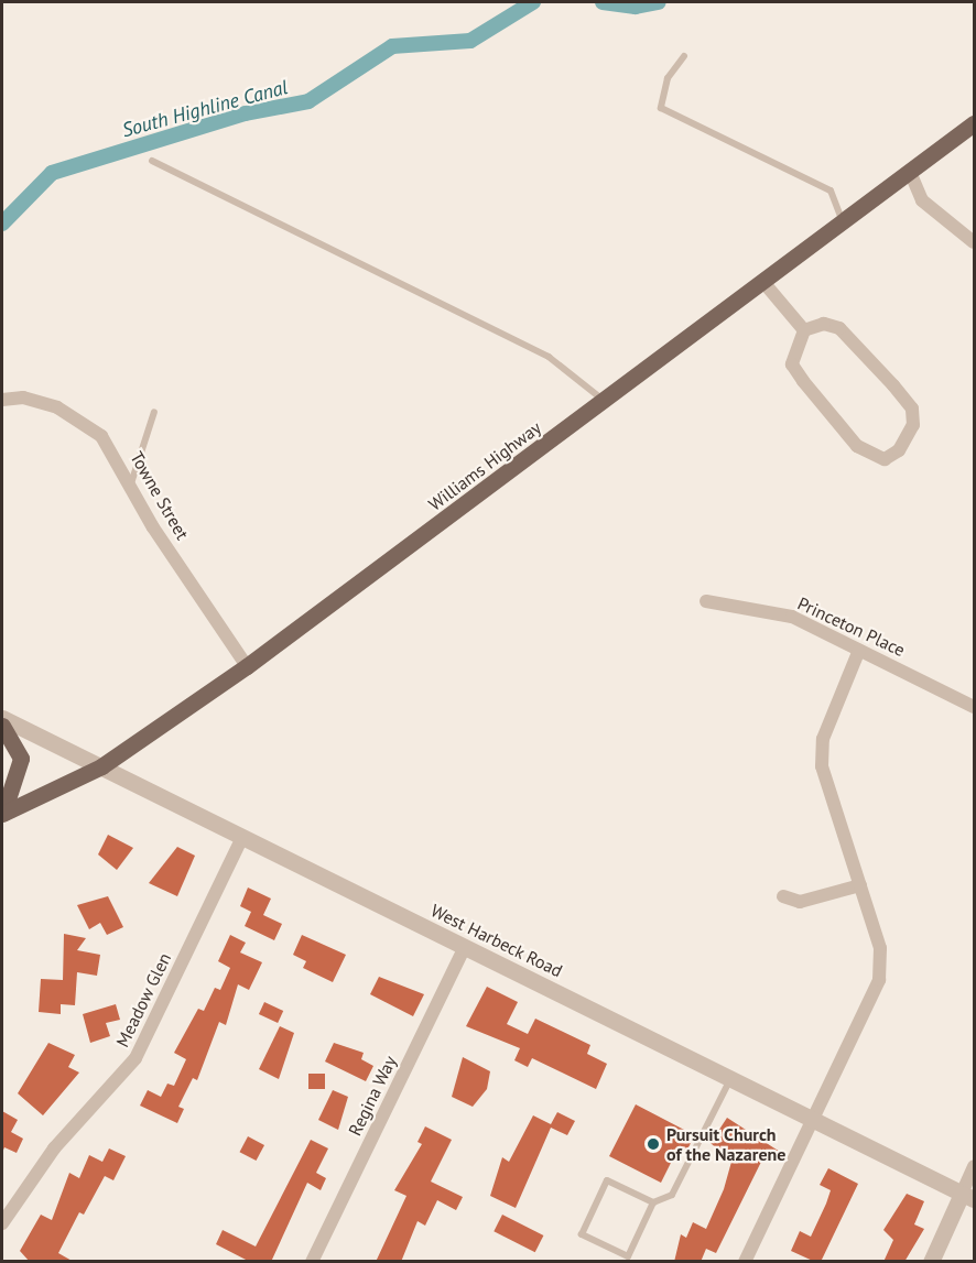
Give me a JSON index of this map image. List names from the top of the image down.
{
  "streets": {
    "main road": ["Williams Highway"],
    "street": [
      "Towne Street",
      "Princeton Place",
      "West Harbeck Road",
      "Meadow Glen",
      "Regina Way"
    ]
  },
  "crossings": [
    ["Williams Highway", "Towne Street"],
    ["Williams Highway", "West Harbeck Road"],
    ["West Harbeck Road", "Meadow Glen"],
    ["West Harbeck Road", "Regina Way"]
  ],
  "water": ["South Highline Canal"],
  "places": ["Pursuit Church of the Nazarene"]
}
